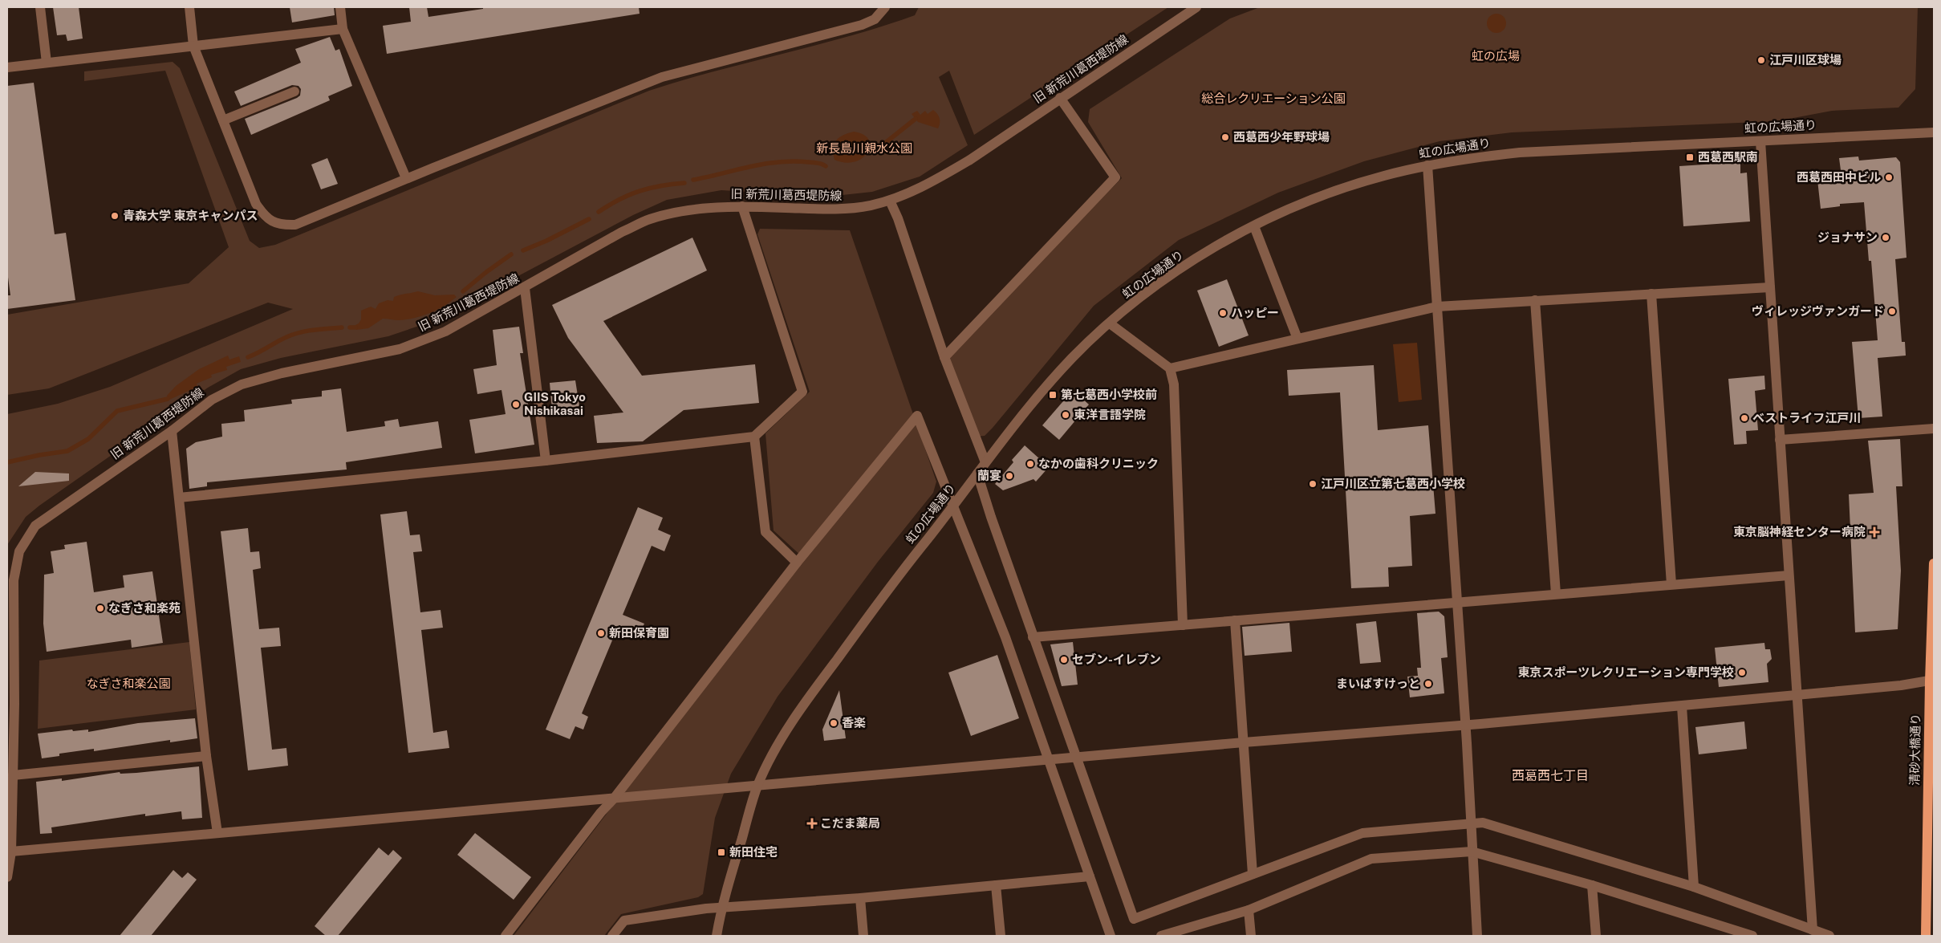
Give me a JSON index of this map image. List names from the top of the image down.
{
  "streets": {
    "main road": ["清砂大橋通り"],
    "street": ["旧 新荒川葛西堤防線", "虹の広場通り"]
  },
  "districts": ["西葛西七丁目"],
  "parks": [
    "虹の広場",
    "総合レクリエーション公園",
    "新長島川親水公園",
    "なぎさ和楽公園"
  ],
  "places": {
    "other": [
      "江戸川区球場",
      "西葛西少年野球場",
      "西葛西田中ビル",
      "青森大学 東京キャンパス",
      "ジョナサン",
      "ヴィレッジヴァンガード",
      "ハッピー",
      "GIIS Tokyo Nishikasai",
      "東洋言語学院",
      "ベストライフ江戸川",
      "なかの歯科クリニック",
      "蘭宴",
      "江戸川区立第七葛西小学校",
      "なぎさ和楽苑",
      "新田保育園",
      "セブン-イレブン",
      "東京スポーツレクリエーション専門学校",
      "まいばすけっと",
      "香楽"
    ],
    "transit": ["西葛西駅南", "第七葛西小学校前", "新田住宅"],
    "health": ["東京脳神経センター病院", "こだま薬局"]
  }
}
